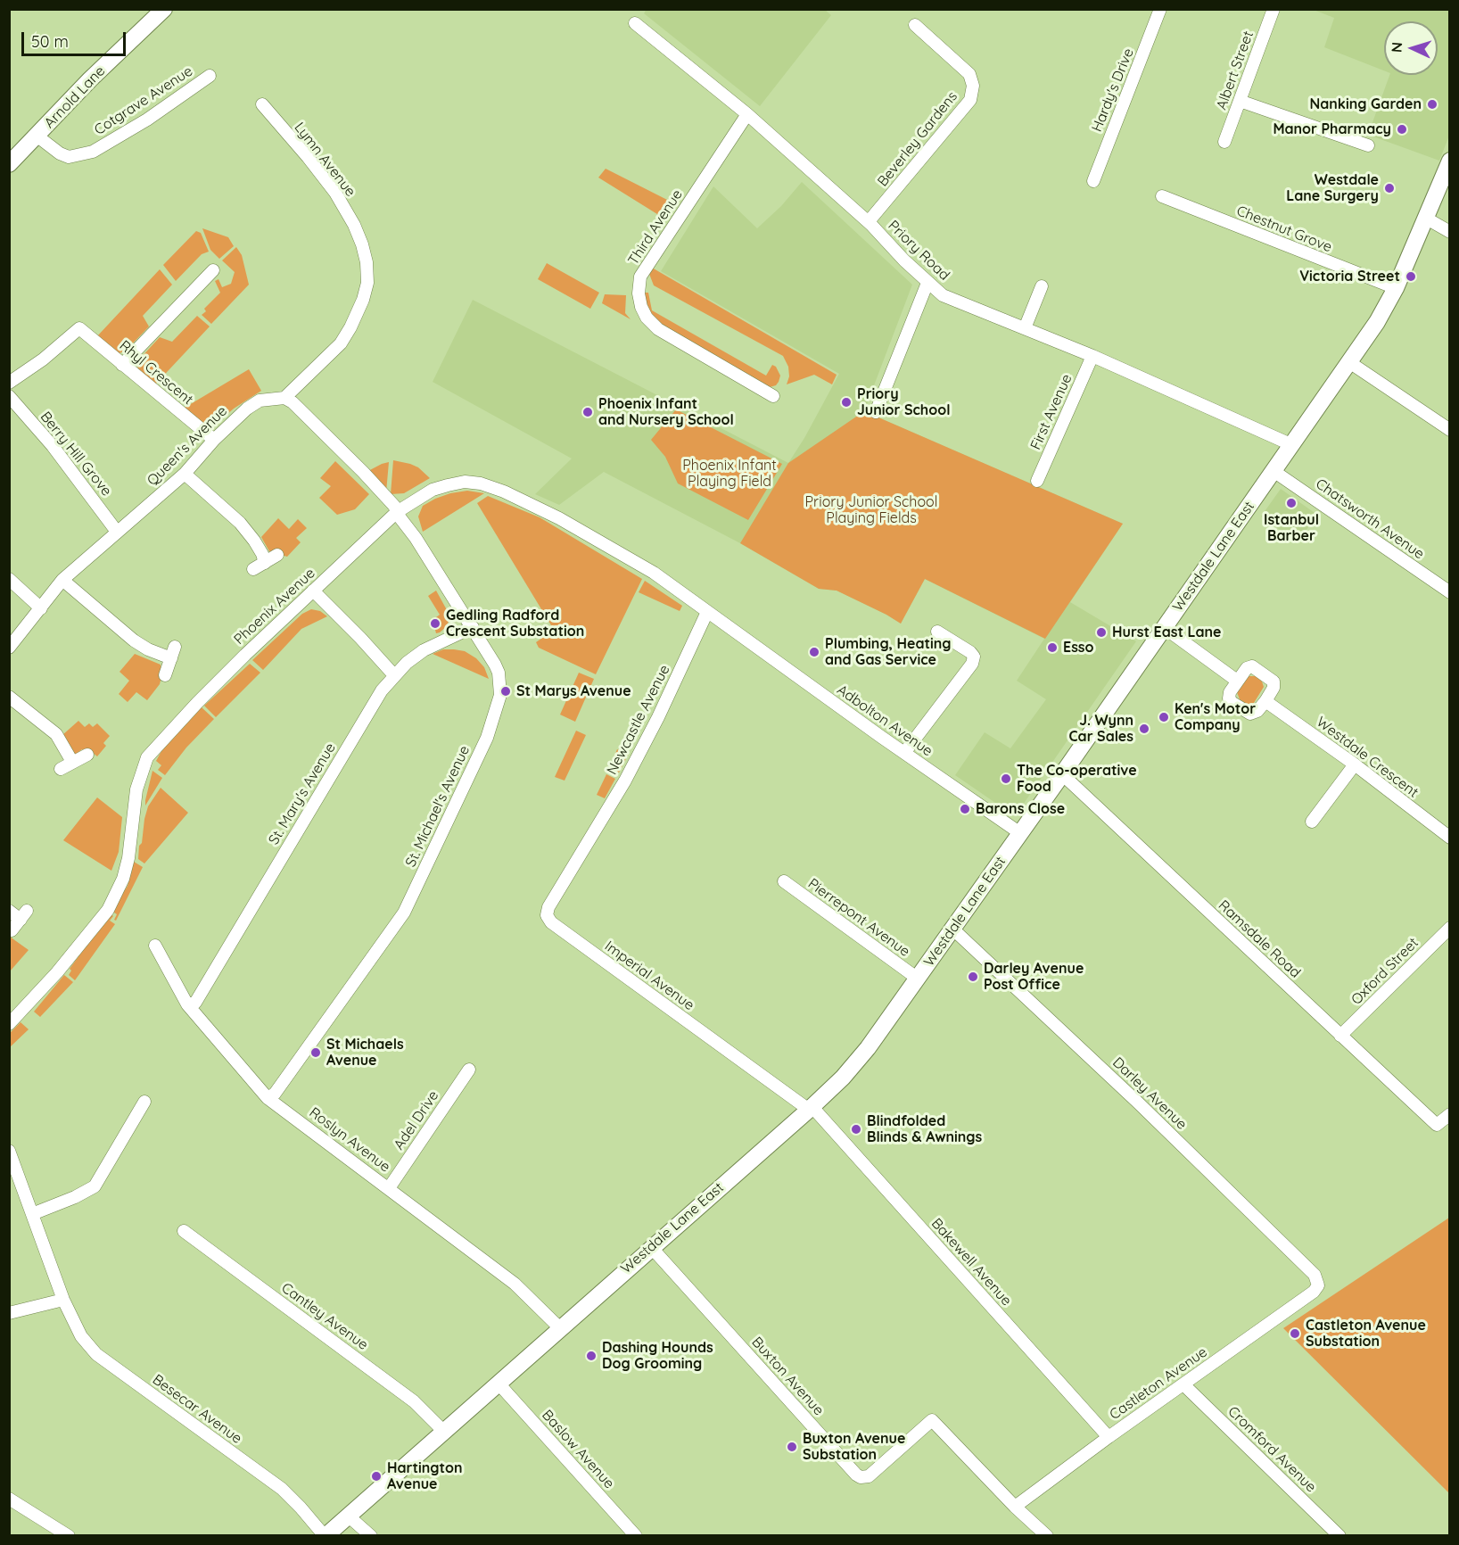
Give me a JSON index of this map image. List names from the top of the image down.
{
  "streets": {
    "street": [
      "Albert Street",
      "Hardy's Drive",
      "Arnold Lane",
      "Cotgrave Avenue",
      "Beverley Gardens",
      "Lymn Avenue",
      "Third Avenue",
      "Chestnut Grove",
      "Priory Road",
      "Rhyl Crescent",
      "First Avenue",
      "Queen's Avenue",
      "Berry Hill Grove",
      "Chatsworth Avenue",
      "Westdale Lane East",
      "Phoenix Avenue",
      "Newcastle Avenue",
      "Adbolton Avenue",
      "Westdale Crescent",
      "St. Mary's Avenue",
      "St. Michael's Avenue",
      "Pierrepont Avenue",
      "Ramsdale Road",
      "Oxford Street",
      "Imperial Avenue",
      "Darley Avenue",
      "Adel Drive",
      "Roslyn Avenue",
      "Bakewell Avenue",
      "Cantley Avenue",
      "Buxton Avenue",
      "Castleton Avenue",
      "Besecar Avenue",
      "Baslow Avenue",
      "Cromford Avenue"
    ]
  },
  "crossings": [
    ["Arnold Lane", "Cotgrave Avenue"],
    ["Beverley Gardens", "Priory Road"],
    ["Lymn Avenue", "Queen's Avenue"],
    ["Third Avenue", "Priory Road"],
    ["Chestnut Grove", "Westdale Lane East"],
    ["Priory Road", "First Avenue"],
    ["Priory Road", "Westdale Lane East"],
    ["Rhyl Crescent", "Queen's Avenue"],
    ["Queen's Avenue", "Berry Hill Grove"],
    ["Chatsworth Avenue", "Westdale Lane East"],
    ["Westdale Lane East", "Adbolton Avenue"],
    ["Westdale Lane East", "Pierrepont Avenue"],
    ["Westdale Lane East", "Ramsdale Road"],
    ["Westdale Lane East", "Imperial Avenue"],
    ["Westdale Lane East", "Darley Avenue"],
    ["Westdale Lane East", "Roslyn Avenue"],
    ["Westdale Lane East", "Bakewell Avenue"],
    ["Westdale Lane East", "Cantley Avenue"],
    ["Westdale Lane East", "Buxton Avenue"],
    ["Westdale Lane East", "Besecar Avenue"],
    ["Westdale Lane East", "Baslow Avenue"],
    ["Phoenix Avenue", "Newcastle Avenue"],
    ["Phoenix Avenue", "Adbolton Avenue"],
    ["Phoenix Avenue", "St. Michael's Avenue"],
    ["Newcastle Avenue", "Adbolton Avenue"],
    ["Newcastle Avenue", "Imperial Avenue"],
    ["St. Mary's Avenue", "St. Michael's Avenue"],
    ["St. Mary's Avenue", "Roslyn Avenue"],
    ["St. Michael's Avenue", "Roslyn Avenue"],
    ["Ramsdale Road", "Oxford Street"],
    ["Imperial Avenue", "Bakewell Avenue"],
    ["Darley Avenue", "Castleton Avenue"],
    ["Adel Drive", "Roslyn Avenue"],
    ["Bakewell Avenue", "Castleton Avenue"],
    ["Buxton Avenue", "Castleton Avenue"],
    ["Castleton Avenue", "Cromford Avenue"]
  ],
  "parks": ["Phoenix Infant Playing Field", "Priory Junior School Playing Fields"],
  "places": [
    "Nanking Garden",
    "Manor Pharmacy",
    "Westdale Lane Surgery",
    "Victoria Street",
    "Priory Junior School",
    "Phoenix Infant and Nursery School",
    "Istanbul Barber",
    "Gedling Radford Crescent Substation",
    "Hurst East Lane",
    "Esso",
    "Plumbing, Heating and Gas Service",
    "St Marys Avenue",
    "Ken's Motor Company",
    "J. Wynn Car Sales",
    "The Co-operative Food",
    "Barons Close",
    "Darley Avenue Post Office",
    "St Michaels Avenue",
    "Blindfolded Blinds & Awnings",
    "Castleton Avenue Substation",
    "Dashing Hounds Dog Grooming",
    "Buxton Avenue Substation",
    "Hartington Avenue"
  ],
  "scale_bar": "50 m",
  "north": "left"
}
